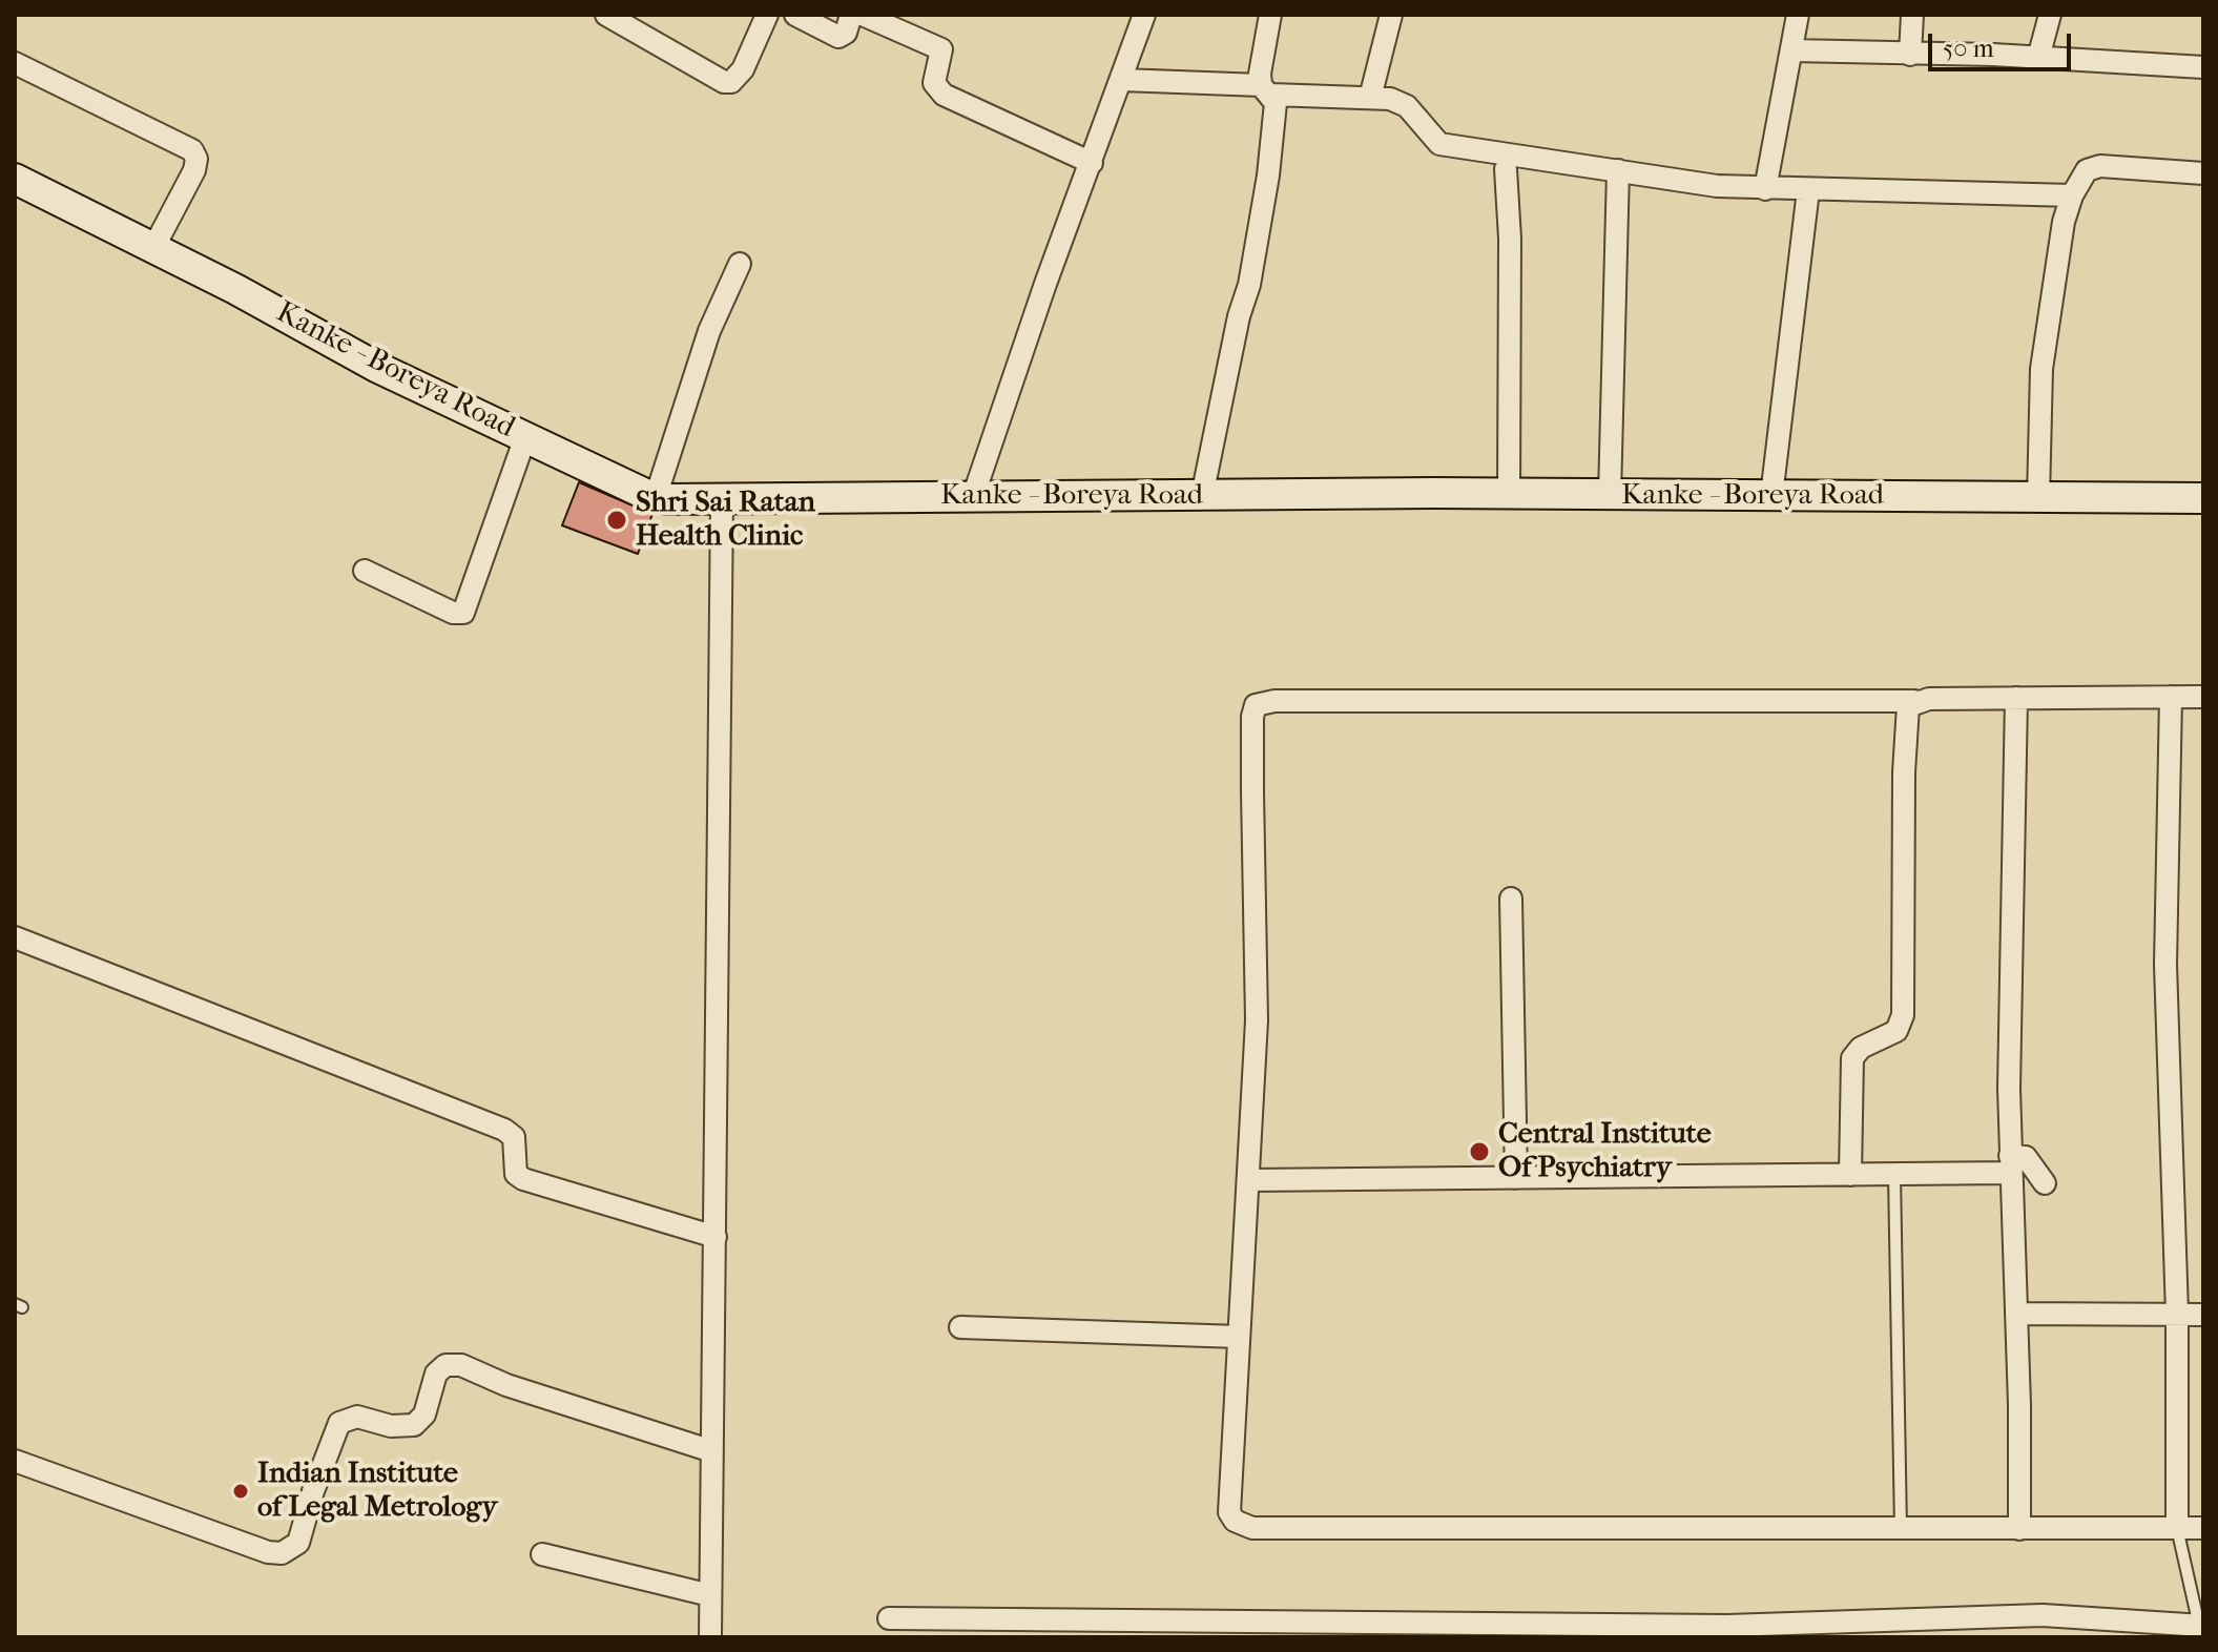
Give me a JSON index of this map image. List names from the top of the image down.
{
  "streets": {
    "street": ["Kanke - Boreya Road"]
  },
  "places": ["Shri Sai Ratan Health Clinic", "Central Institute Of Psychiatry", "Indian Institute of Legal Metrology"],
  "scale_bar": "50 m"
}
